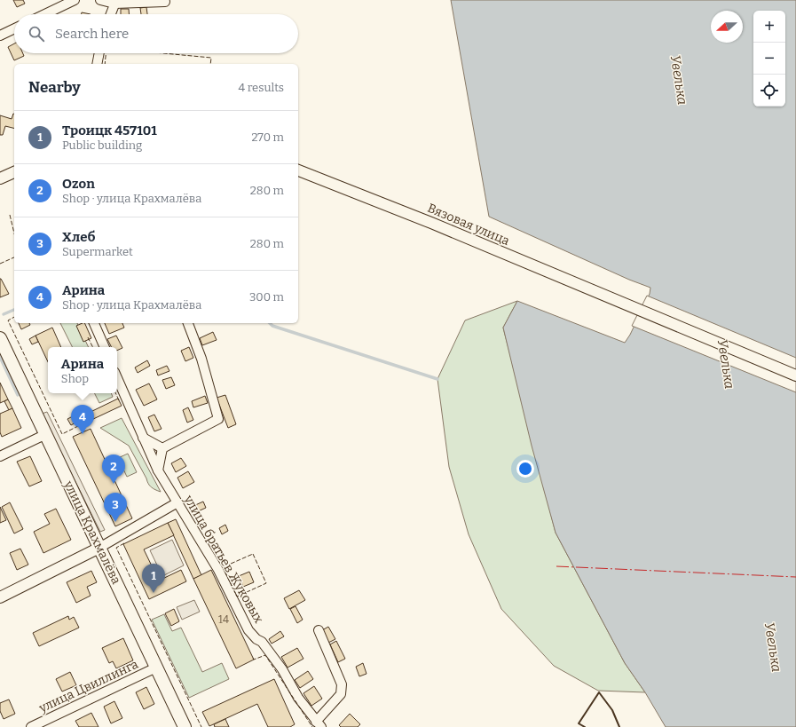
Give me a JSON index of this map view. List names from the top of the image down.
{
  "streets": {
    "main road": ["улица Крахмалёва"],
    "street": ["Вязовая улица", "улица братьев Жуковых", "улица Цвиллинга"]
  },
  "crossings": [
    ["улица Крахмалёва", "улица Цвиллинга"]
  ],
  "water": ["Увелька"],
  "house_numbers": ["14"],
  "north": "left",
  "page": {
    "map_buttons": ["+", "−"],
    "search": "Search here",
    "heading": ["Nearby", "4 results"],
    "list": [
      {
        "mark": "1",
        "name": "Троицк 457101",
        "note": "Public building",
        "value": "270 m"
      },
      {
        "mark": "2",
        "name": "Ozon",
        "note": "Shop · улица Крахмалёва",
        "value": "280 m"
      },
      {
        "mark": "3",
        "name": "Хлеб",
        "note": "Supermarket",
        "value": "280 m"
      },
      {
        "mark": "4",
        "name": "Арина",
        "note": "Shop · улица Крахмалёва",
        "value": "300 m"
      }
    ],
    "popup": ["Арина", "Shop"],
    "pins": [
      "4",
      "2",
      "3",
      "1"
    ]
  }
}
